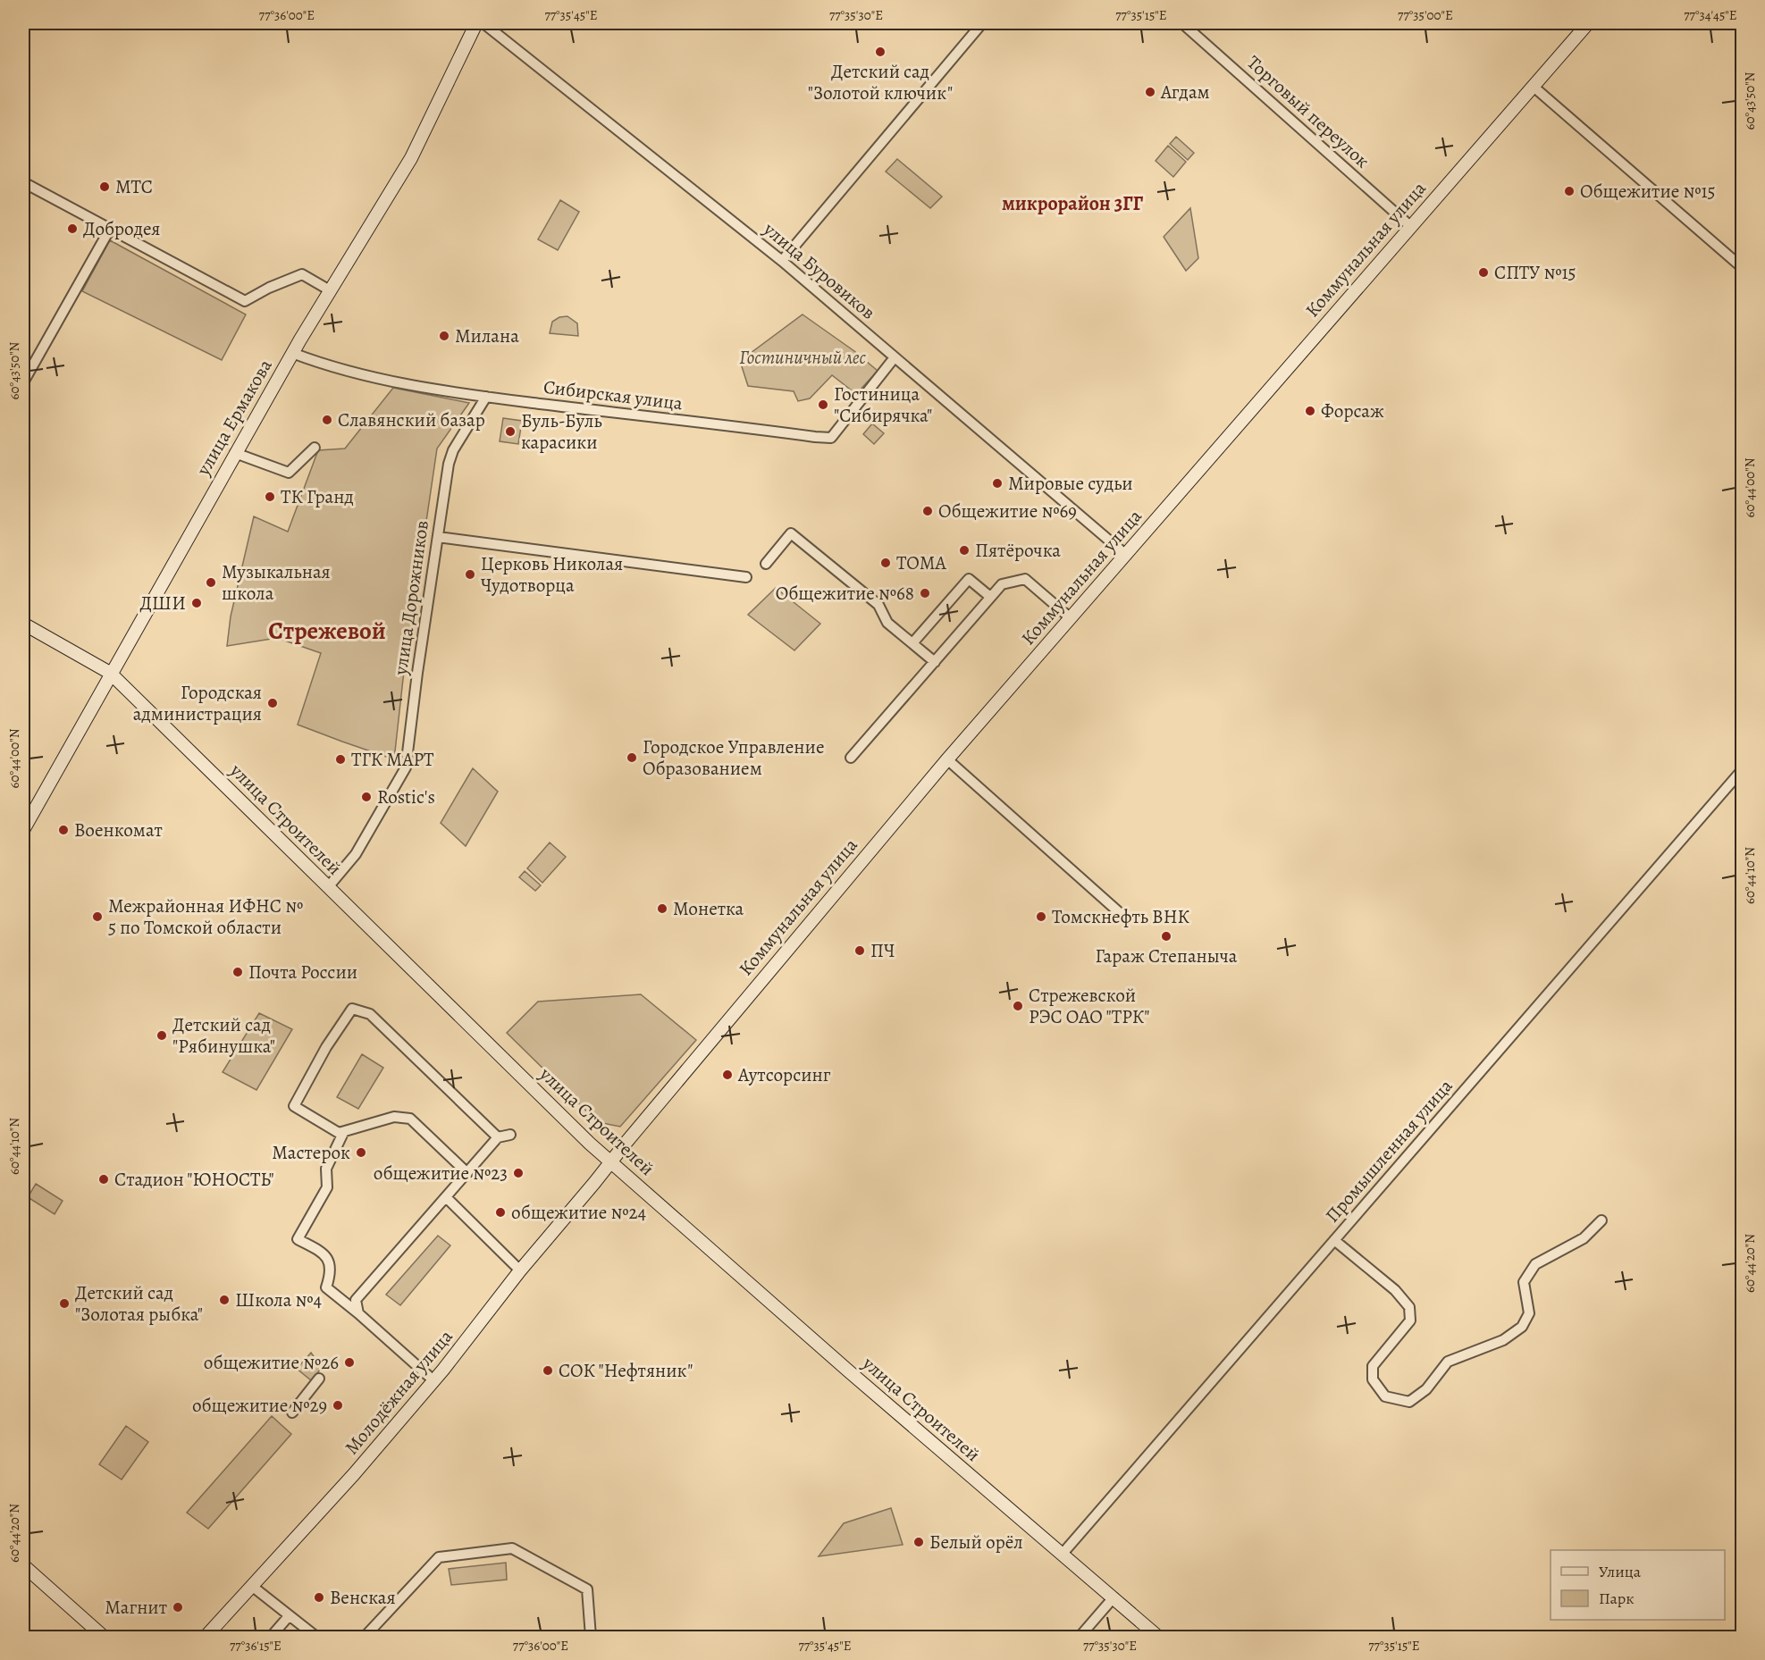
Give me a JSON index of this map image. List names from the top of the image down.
{
  "streets": {
    "main road": [
      "Коммунальная улица",
      "улица Ермакова",
      "улица Строителей",
      "Молодёжная улица"
    ],
    "street": [
      "Торговый переулок",
      "улица Буровиков",
      "Сибирская улица",
      "улица Дорожников",
      "Промышленная улица"
    ]
  },
  "crossings": [
    ["Торговый переулок", "Коммунальная улица"],
    ["Коммунальная улица", "улица Буровиков"],
    ["Коммунальная улица", "улица Строителей"],
    ["Коммунальная улица", "Молодёжная улица"],
    ["улица Буровиков", "Сибирская улица"],
    ["Сибирская улица", "улица Ермакова"],
    ["Сибирская улица", "улица Дорожников"],
    ["улица Ермакова", "улица Строителей"],
    ["улица Дорожников", "улица Строителей"],
    ["улица Строителей", "Промышленная улица"],
    ["улица Строителей", "Молодёжная улица"]
  ],
  "districts": ["микрорайон 3ГГ", "Стрежевой"],
  "parks": ["Гостиничный лес"],
  "places": [
    "Детский сад \"Золотой ключик\"",
    "Агдам",
    "МТС",
    "Общежитие №15",
    "Добродея",
    "СПТУ №15",
    "Милана",
    "Гостиница \"Сибирячка\"",
    "Форсаж",
    "Славянский базар",
    "Буль-Буль карасики",
    "Мировые судьи",
    "ТК Гранд",
    "Общежитие №69",
    "Пятёрочка",
    "ТОМА",
    "Церковь Николая Чудотворца",
    "Музыкальная школа",
    "Общежитие №68",
    "ДШИ",
    "Городская администрация",
    "Городское Управление Образованием",
    "ТГК МАРТ",
    "Rostic's",
    "Военкомат",
    "Монетка",
    "Межрайонная ИФНС № 5 по Томской области",
    "Томскнефть ВНК",
    "Гараж Степаныча",
    "ПЧ",
    "Почта России",
    "Стрежевской РЭС ОАО \"ТРК\"",
    "Детский сад \"Рябинушка\"",
    "Аутсорсинг",
    "Мастерок",
    "общежитие №23",
    "Стадион \"ЮНОСТЬ\"",
    "общежитие №24",
    "Школа №4",
    "Детский сад \"Золотая рыбка\"",
    "общежитие №26",
    "СОК \"Нефтяник\"",
    "общежитие №29",
    "Белый орёл",
    "Венская",
    "Магнит"
  ],
  "legend": ["Улица", "Парк"],
  "coordinates": [
    "77°36'00\"E",
    "77°35'45\"E",
    "77°35'30\"E",
    "77°35'15\"E",
    "77°35'00\"E",
    "77°34'45\"E",
    "60°43'50\"N",
    "60°44'00\"N",
    "60°44'10\"N",
    "60°44'20\"N",
    "77°36'15\"E"
  ]
}
